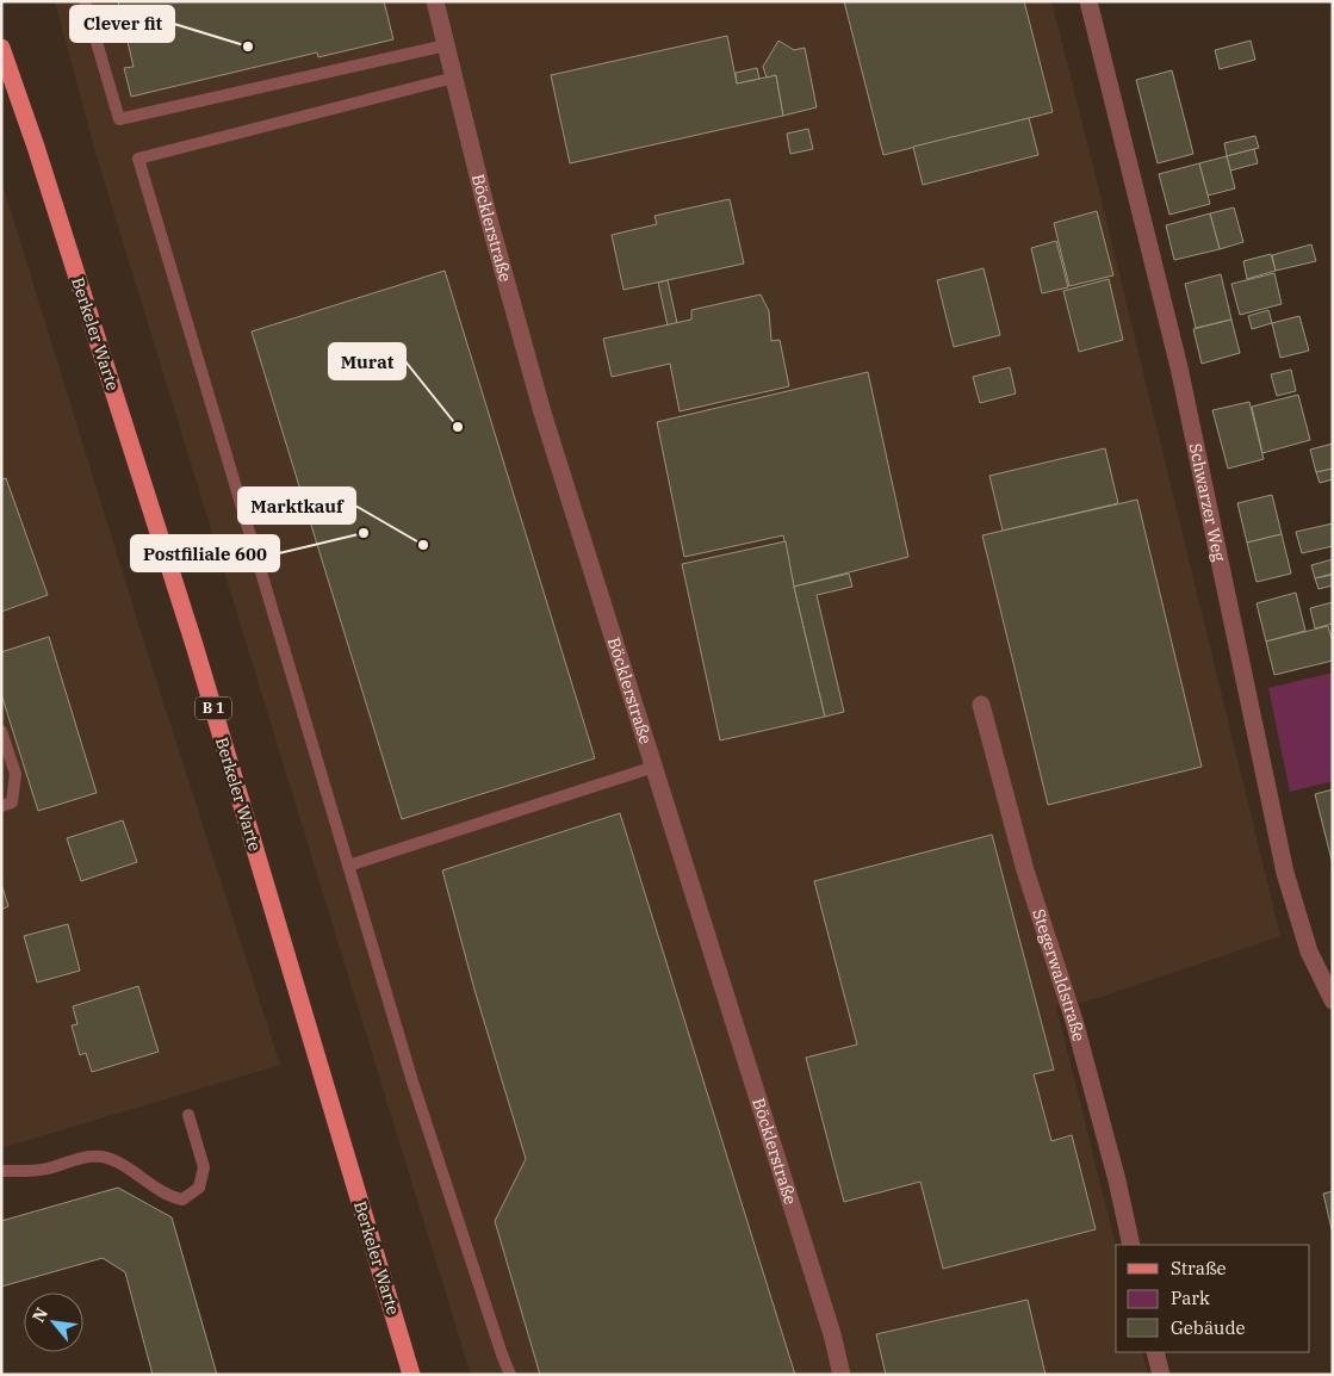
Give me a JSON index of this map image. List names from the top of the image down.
{
  "streets": {
    "main road": ["Berkeler Warte", "B 1"],
    "street": ["Böcklerstraße", "Schwarzer Weg", "Stegerwaldstraße"]
  },
  "places": [
    "Clever fit",
    "Murat",
    "Postfiliale 600",
    "Marktkauf"
  ],
  "legend": ["Straße", "Park", "Gebäude"],
  "north": "top left"
}
